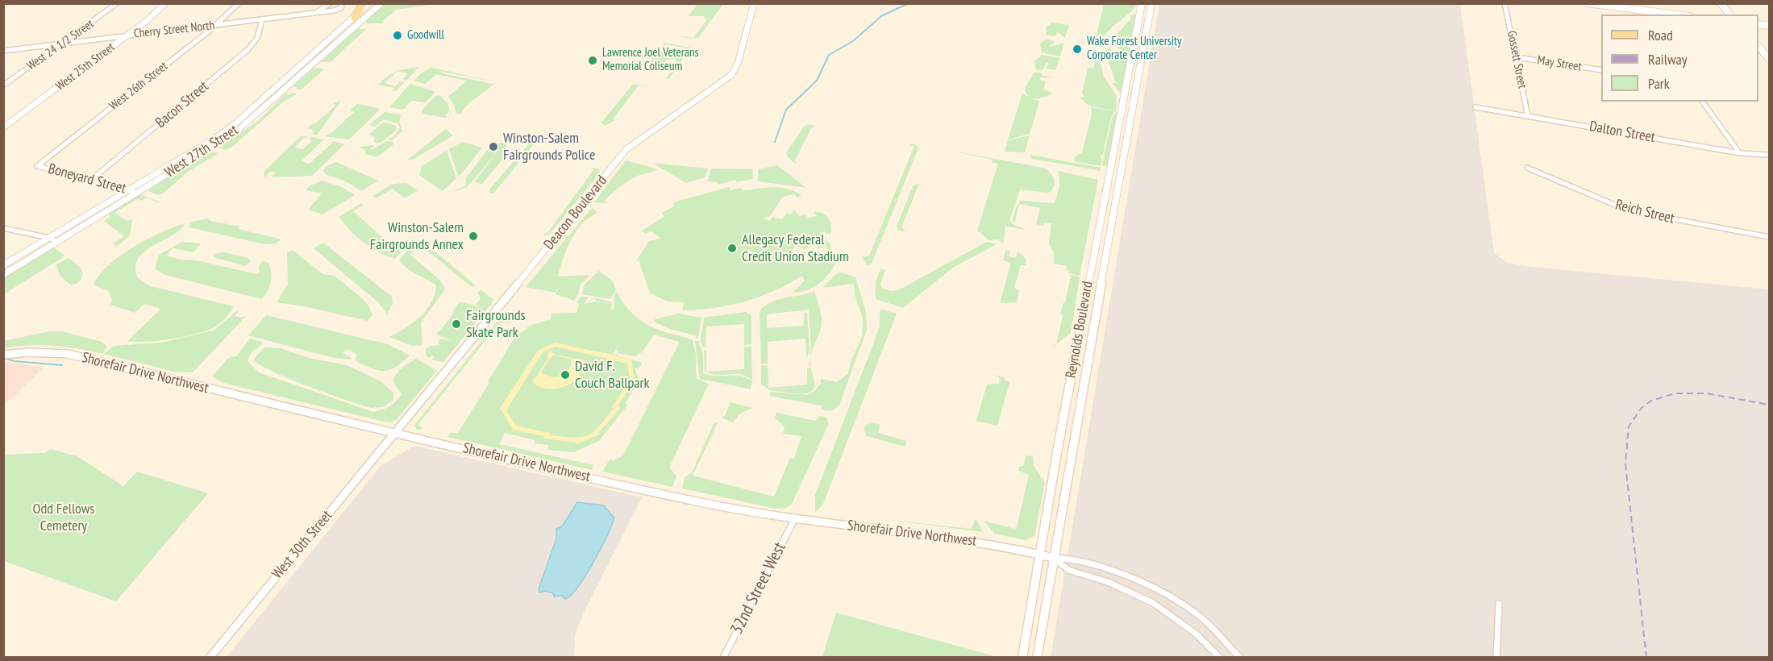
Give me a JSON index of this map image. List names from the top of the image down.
{
  "streets": {
    "main road": ["Reynolds Boulevard"],
    "street": [
      "Cherry Street North",
      "West 24 1/2 Street",
      "Gossett Street",
      "May Street",
      "West 25th Street",
      "West 26th Street",
      "Bacon Street",
      "Dalton Street",
      "West 27th Street",
      "Boneyard Street",
      "Reich Street",
      "Deacon Boulevard",
      "Shorefair Drive Northwest",
      "West 30th Street",
      "32nd Street West"
    ]
  },
  "crossings": [
    ["Cherry Street North", "West 24 1/2 Street"],
    ["Cherry Street North", "West 25th Street"],
    ["Cherry Street North", "West 26th Street"],
    ["Cherry Street North", "Bacon Street"],
    ["Gossett Street", "May Street"],
    ["Gossett Street", "Dalton Street"],
    ["West 26th Street", "Boneyard Street"],
    ["Bacon Street", "Boneyard Street"],
    ["West 27th Street", "Boneyard Street"],
    ["Deacon Boulevard", "Shorefair Drive Northwest"],
    ["Deacon Boulevard", "West 30th Street"],
    ["Reynolds Boulevard", "Shorefair Drive Northwest"],
    ["Shorefair Drive Northwest", "West 30th Street"],
    ["Shorefair Drive Northwest", "32nd Street West"]
  ],
  "parks": ["Odd Fellows Cemetery"],
  "places": [
    "Goodwill",
    "Wake Forest University Corporate Center",
    "Lawrence Joel Veterans Memorial Coliseum",
    "Winston-Salem Fairgrounds Police",
    "Winston-Salem Fairgrounds Annex",
    "Allegacy Federal Credit Union Stadium",
    "Fairgrounds Skate Park",
    "David F. Couch Ballpark"
  ],
  "legend": ["Road", "Railway", "Park"]
}
